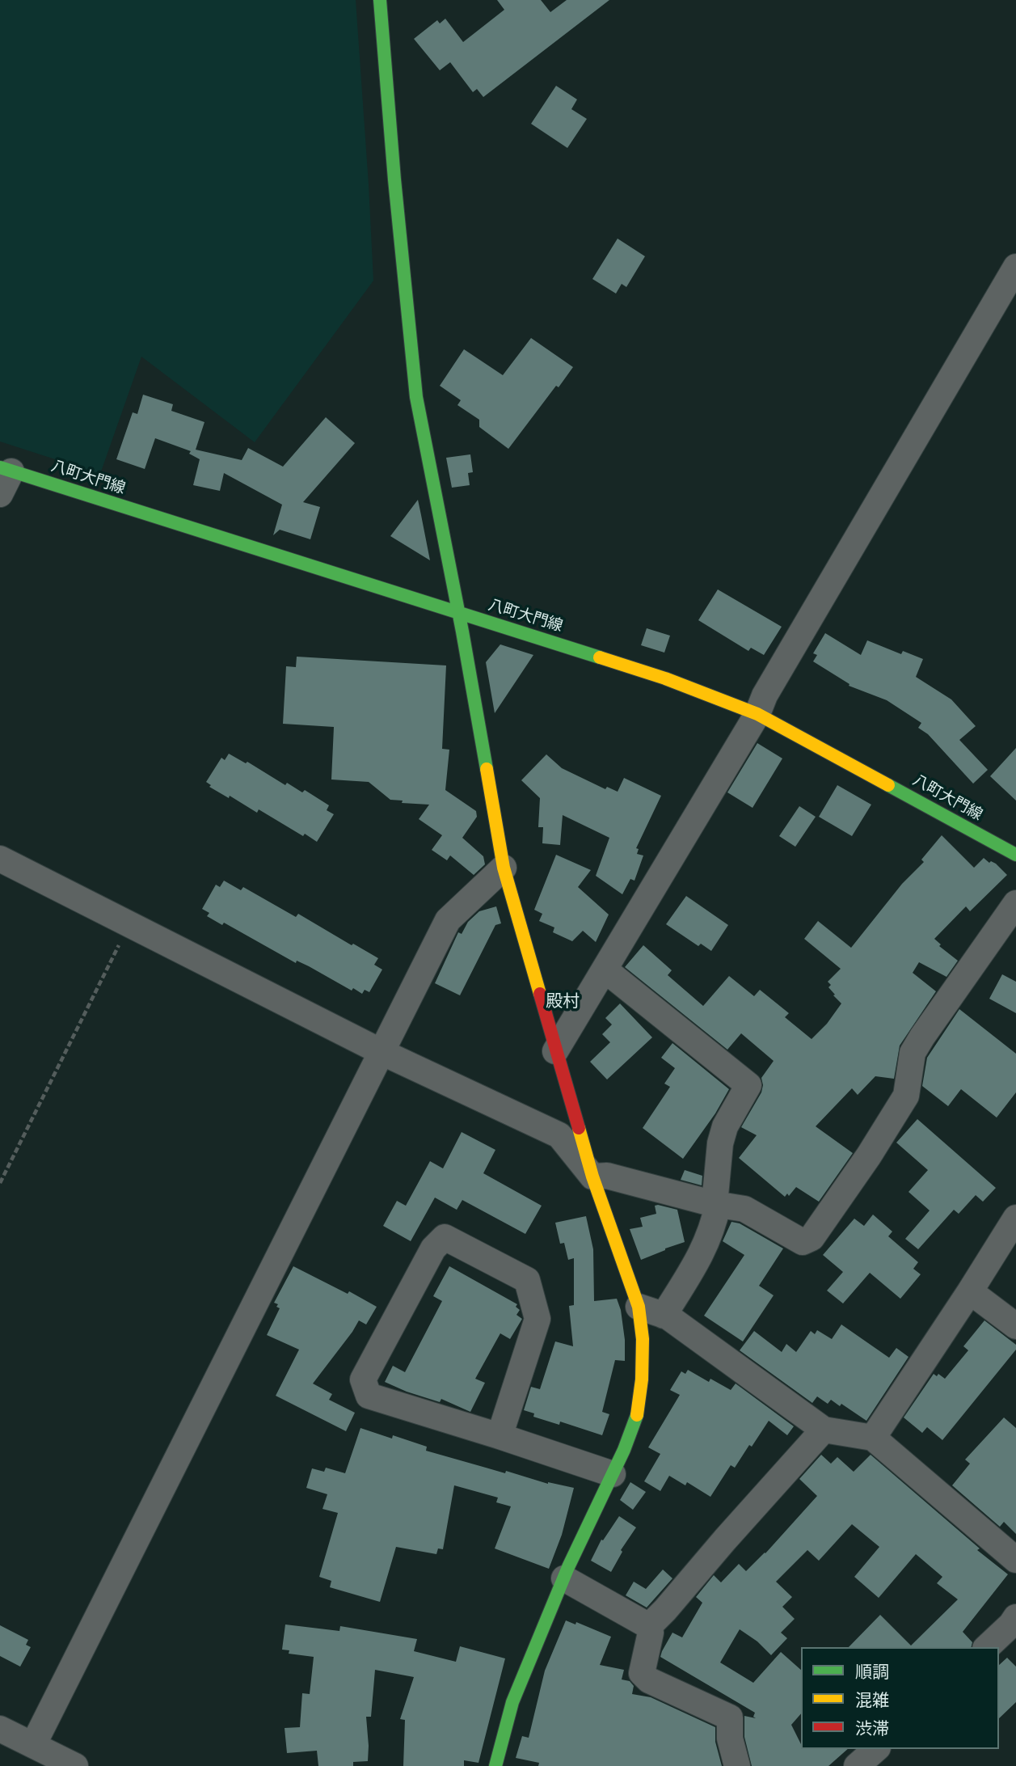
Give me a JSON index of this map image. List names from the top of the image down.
{
  "streets": {
    "street": ["八町大門線"]
  },
  "districts": ["殿村"],
  "legend": ["順調", "混雑", "渋滞"]
}
